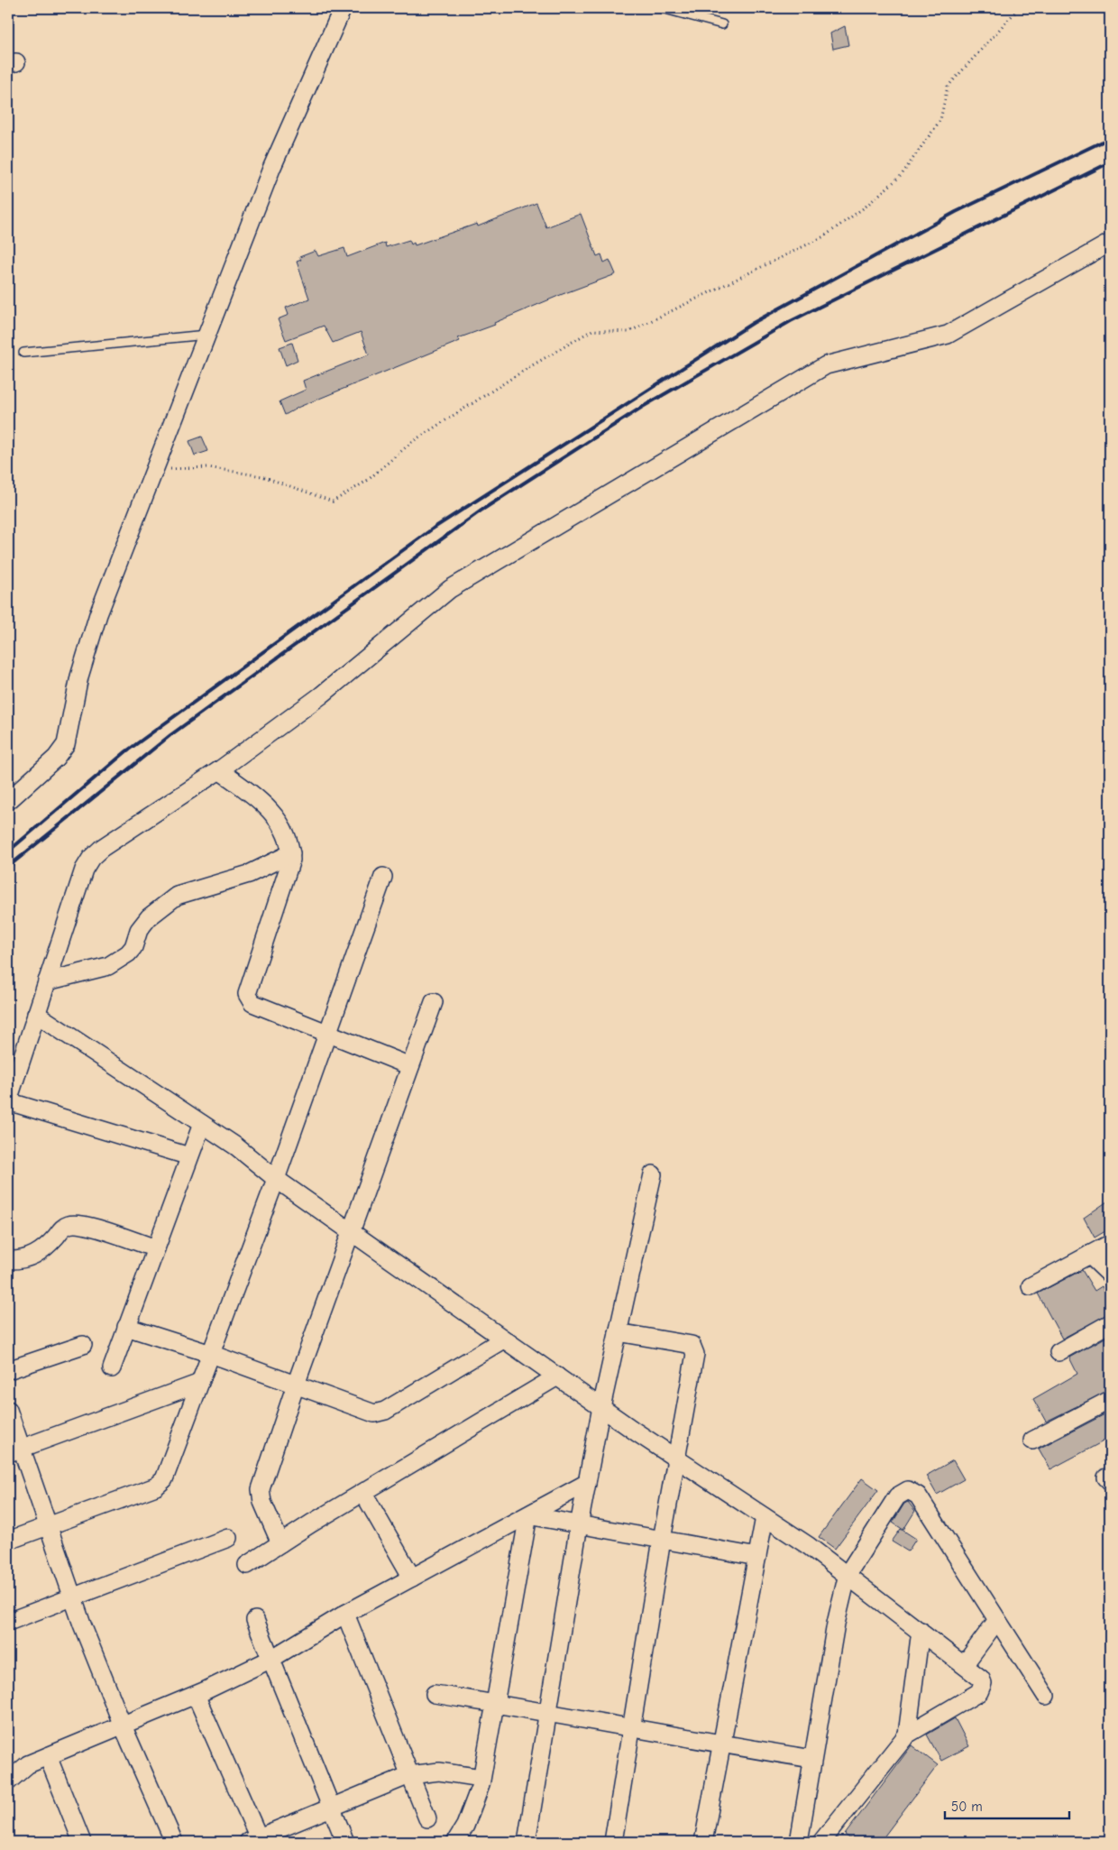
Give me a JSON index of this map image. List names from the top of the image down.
{
  "scale_bar": "50 m"
}
